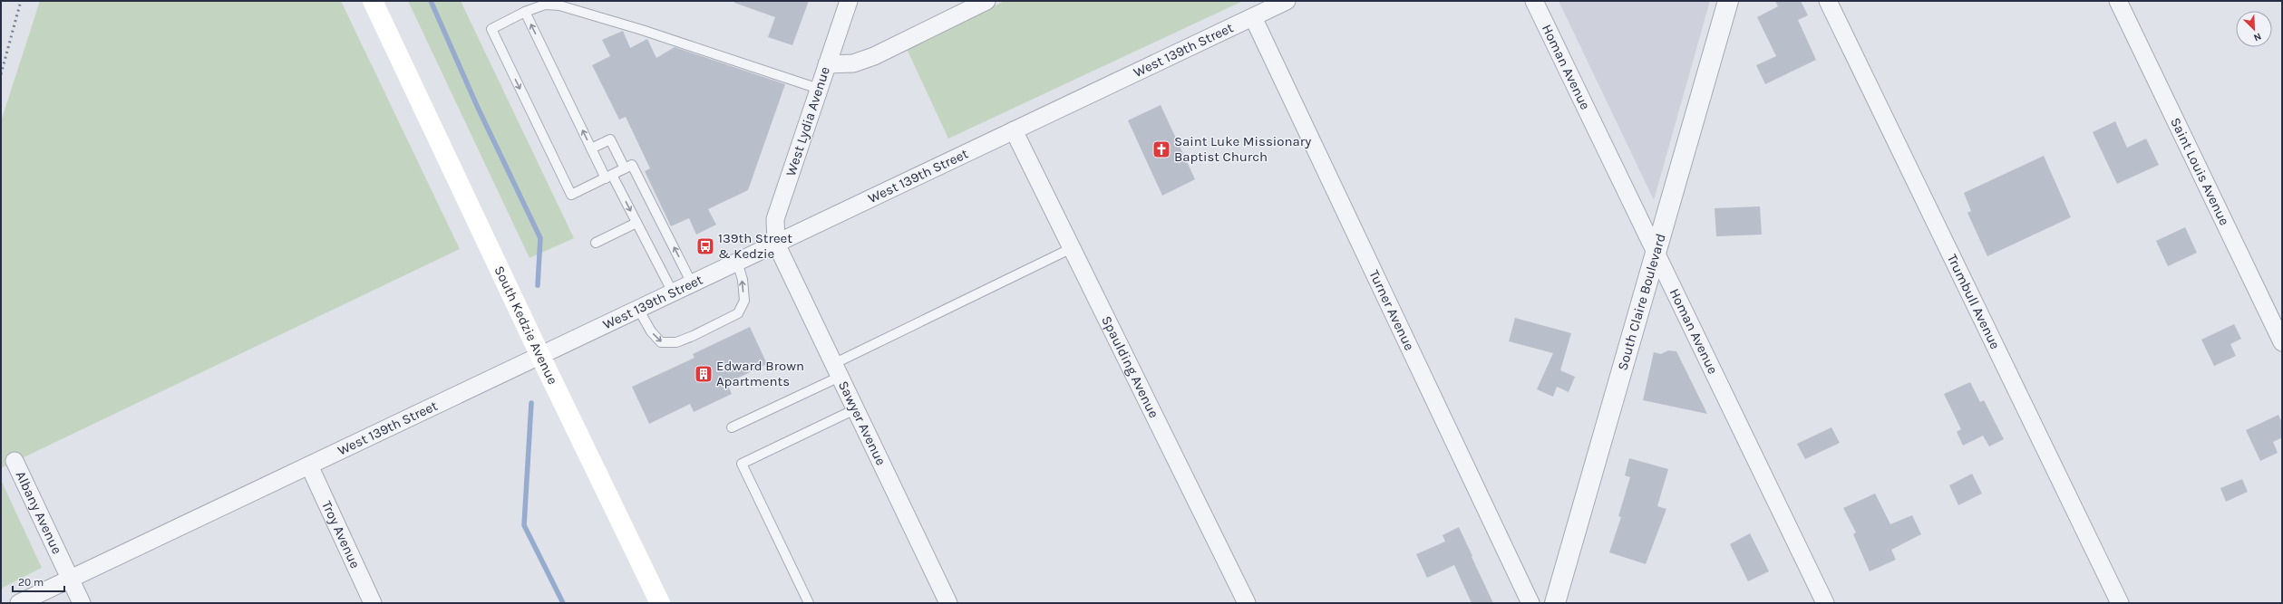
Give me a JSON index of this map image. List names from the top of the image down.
{
  "streets": {
    "main road": ["South Kedzie Avenue"],
    "street": [
      "West 139th Street",
      "Homan Avenue",
      "West Lydia Avenue",
      "Saint Louis Avenue",
      "South Claire Boulevard",
      "Trumbull Avenue",
      "Turner Avenue",
      "Spaulding Avenue",
      "Sawyer Avenue",
      "Albany Avenue",
      "Troy Avenue"
    ]
  },
  "crossings": [
    ["West 139th Street", "West Lydia Avenue"],
    ["West 139th Street", "Turner Avenue"],
    ["West 139th Street", "South Kedzie Avenue"],
    ["West 139th Street", "Spaulding Avenue"],
    ["West 139th Street", "Sawyer Avenue"],
    ["West 139th Street", "Albany Avenue"],
    ["West 139th Street", "Troy Avenue"],
    ["Homan Avenue", "South Claire Boulevard"],
    ["West Lydia Avenue", "Sawyer Avenue"]
  ],
  "places": {
    "church": ["Saint Luke Missionary Baptist Church"],
    "bus stop": ["139th Street & Kedzie"],
    "building": ["Edward Brown Apartments"]
  },
  "scale_bar": "20 m",
  "north": "bottom right"
}
